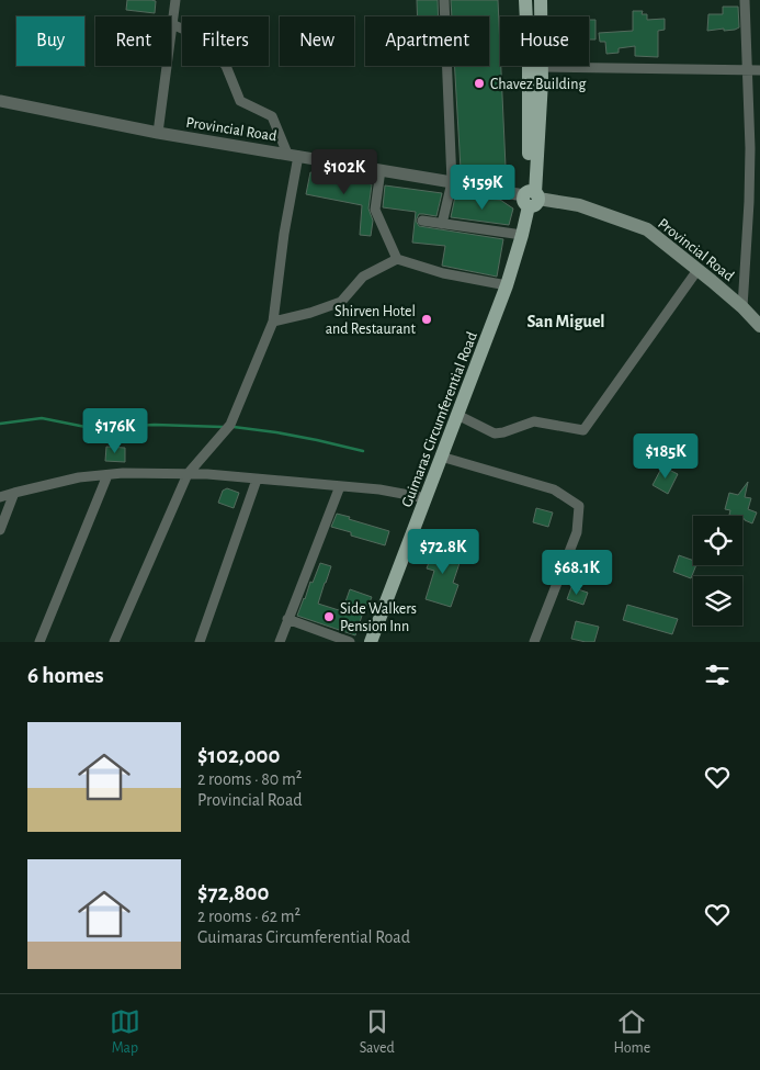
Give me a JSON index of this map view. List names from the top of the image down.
{
  "streets": {
    "main road": ["Provincial Road", "Guimaras Circumferential Road"]
  },
  "crossings": [
    ["Provincial Road", "Guimaras Circumferential Road"]
  ],
  "districts": ["San Miguel"],
  "places": ["Chavez Building", "Shirven Hotel and Restaurant", "Side Walkers Pension Inn"],
  "page": {
    "chip": [
      "Buy",
      "Rent",
      "Filters",
      "New",
      "Apartment",
      "House"
    ],
    "price": [
      "$102K",
      "$159K",
      "$176K",
      "$185K",
      "$72.8K",
      "$68.1K"
    ],
    "heading": "6 homes",
    "list": [
      {
        "name": "$102,000",
        "note": "2 rooms · 80 m² · Provincial Road"
      },
      {
        "name": "$72,800",
        "note": "2 rooms · 62 m² · Guimaras Circumferential Road"
      }
    ],
    "tabs": ["Map", "Saved", "Home"]
  }
}
